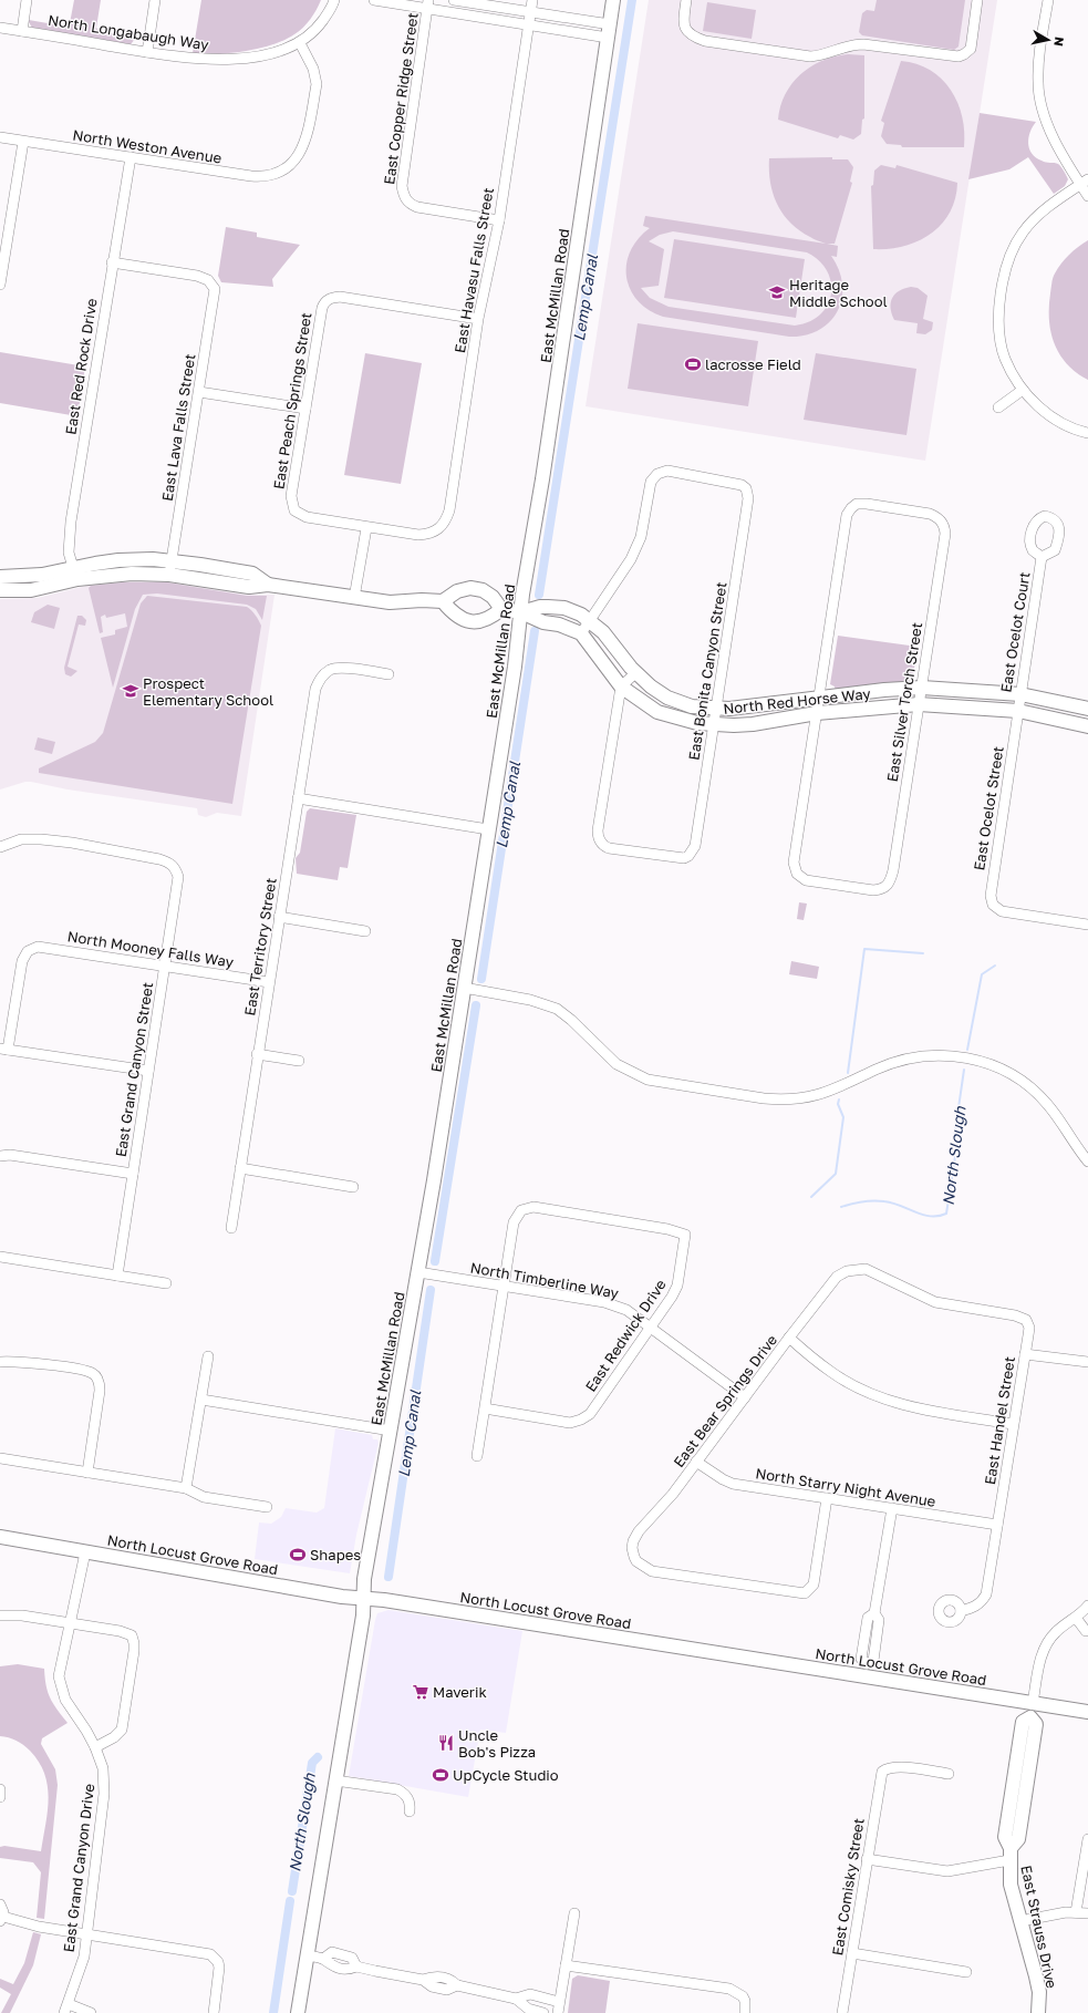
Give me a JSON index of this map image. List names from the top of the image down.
{
  "streets": {
    "main road": [
      "East McMillan Road",
      "North Red Horse Way",
      "North Locust Grove Road",
      "East Strauss Drive"
    ],
    "street": [
      "North Longabaugh Way",
      "East Copper Ridge Street",
      "North Weston Avenue",
      "East Havasu Falls Street",
      "East Red Rock Drive",
      "East Peach Springs Street",
      "East Lava Falls Street",
      "East Ocelot Court",
      "East Bonita Canyon Street",
      "East Silver Torch Street",
      "East Ocelot Street",
      "East Territory Street",
      "North Mooney Falls Way",
      "East Grand Canyon Street",
      "North Timberline Way",
      "East Redwick Drive",
      "East Bear Springs Drive",
      "East Handel Street",
      "North Starry Night Avenue",
      "East Grand Canyon Drive",
      "East Comisky Street"
    ]
  },
  "crossings": [
    ["North Longabaugh Way", "North Weston Avenue"],
    ["East Copper Ridge Street", "East Havasu Falls Street"],
    ["North Weston Avenue", "East Red Rock Drive"],
    ["East Havasu Falls Street", "East Peach Springs Street"],
    ["East McMillan Road", "North Red Horse Way"],
    ["East McMillan Road", "North Timberline Way"],
    ["East McMillan Road", "North Locust Grove Road"],
    ["East Red Rock Drive", "East Lava Falls Street"],
    ["East Ocelot Court", "North Red Horse Way"],
    ["East Ocelot Court", "East Ocelot Street"],
    ["East Bonita Canyon Street", "North Red Horse Way"],
    ["North Red Horse Way", "East Silver Torch Street"],
    ["North Red Horse Way", "East Ocelot Street"],
    ["East Territory Street", "North Mooney Falls Way"],
    ["North Mooney Falls Way", "East Grand Canyon Street"],
    ["North Timberline Way", "East Redwick Drive"],
    ["North Timberline Way", "East Bear Springs Drive"],
    ["East Bear Springs Drive", "East Handel Street"],
    ["East Bear Springs Drive", "North Starry Night Avenue"],
    ["East Handel Street", "North Starry Night Avenue"],
    ["North Locust Grove Road", "East Grand Canyon Drive"],
    ["North Locust Grove Road", "East Strauss Drive"]
  ],
  "water": ["Lemp Canal", "North Slough"],
  "places": {
    "school or university": ["Heritage Middle School", "Prospect Elementary School"],
    "sports": ["lacrosse Field", "Shapes", "UpCycle Studio"],
    "supermarket": ["Maverik"],
    "restaurant": ["Uncle Bob's Pizza"]
  },
  "north": "right"
}
